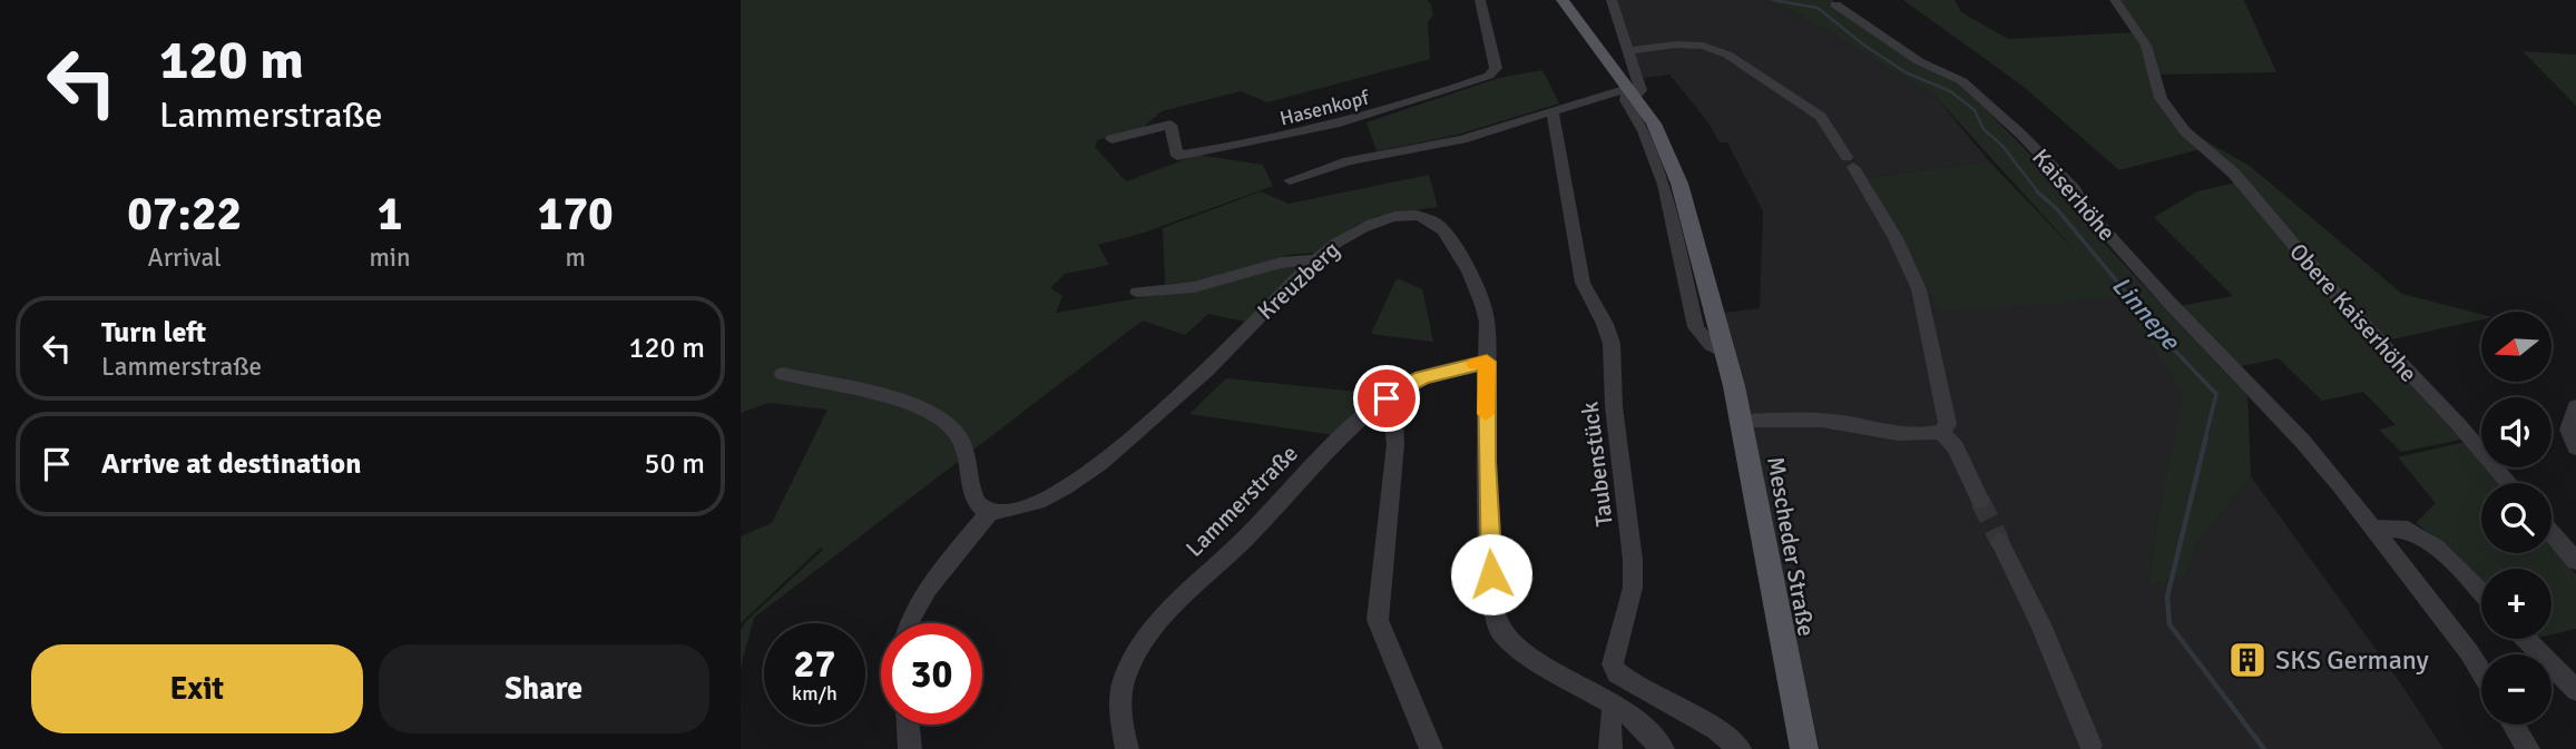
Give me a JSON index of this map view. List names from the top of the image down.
{
  "streets": {
    "main road": ["Mescheder Straße"],
    "street": [
      "Hasenkopf",
      "Kaiserhöhe",
      "Kreuzberg",
      "Obere Kaiserhöhe",
      "Taubenstück",
      "Lammerstraße"
    ]
  },
  "crossings": [
    ["Kreuzberg", "Lammerstraße"]
  ],
  "water": ["Linnepe"],
  "places": {
    "building": ["SKS Germany"]
  },
  "north": "left",
  "page": {
    "turn": ["120 m", "Lammerstraße"],
    "eta": [
      "07:22",
      "Arrival",
      "1",
      "min",
      "170",
      "m"
    ],
    "list": [
      {
        "name": "Turn left",
        "note": "Lammerstraße",
        "value": "120 m"
      },
      {
        "name": "Arrive at destination",
        "value": "50 m"
      }
    ],
    "map_buttons": ["+", "−"],
    "speed": "27 km/h",
    "limit": "30",
    "buttons": ["Exit", "Share"]
  }
}
